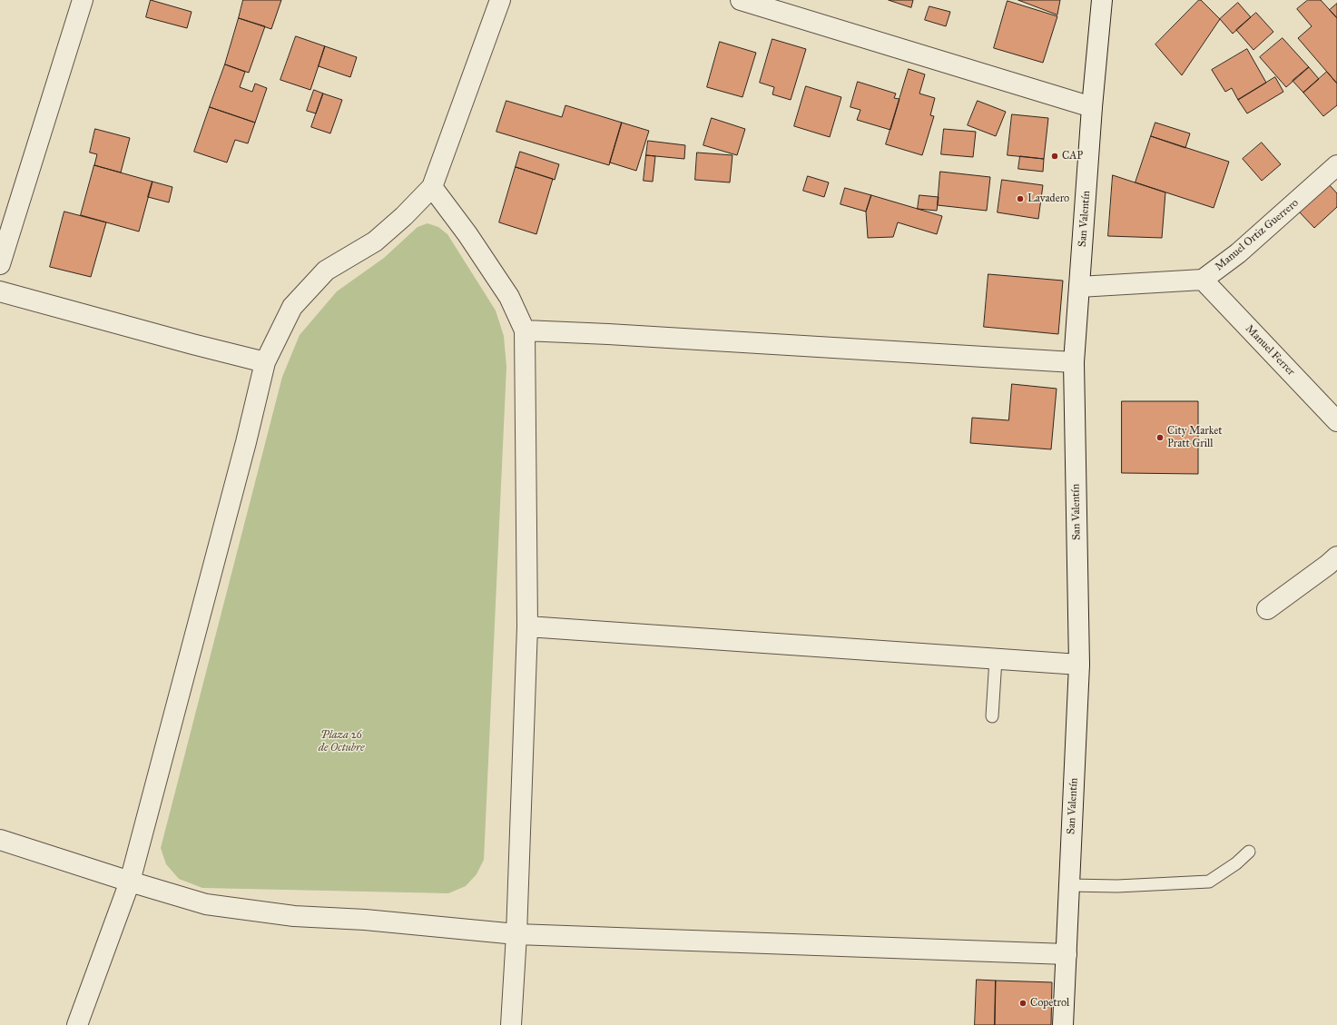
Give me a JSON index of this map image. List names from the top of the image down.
{
  "streets": {
    "street": ["San Valentín", "Manuel Ortiz Guerrero", "Manuel Ferrer"]
  },
  "crossings": [
    ["Manuel Ortiz Guerrero", "Manuel Ferrer"]
  ],
  "parks": ["Plaza 26 de Octubre"],
  "places": [
    "CAP",
    "Lavadero",
    "City Market Pratt Grill",
    "Copetrol"
  ]
}
